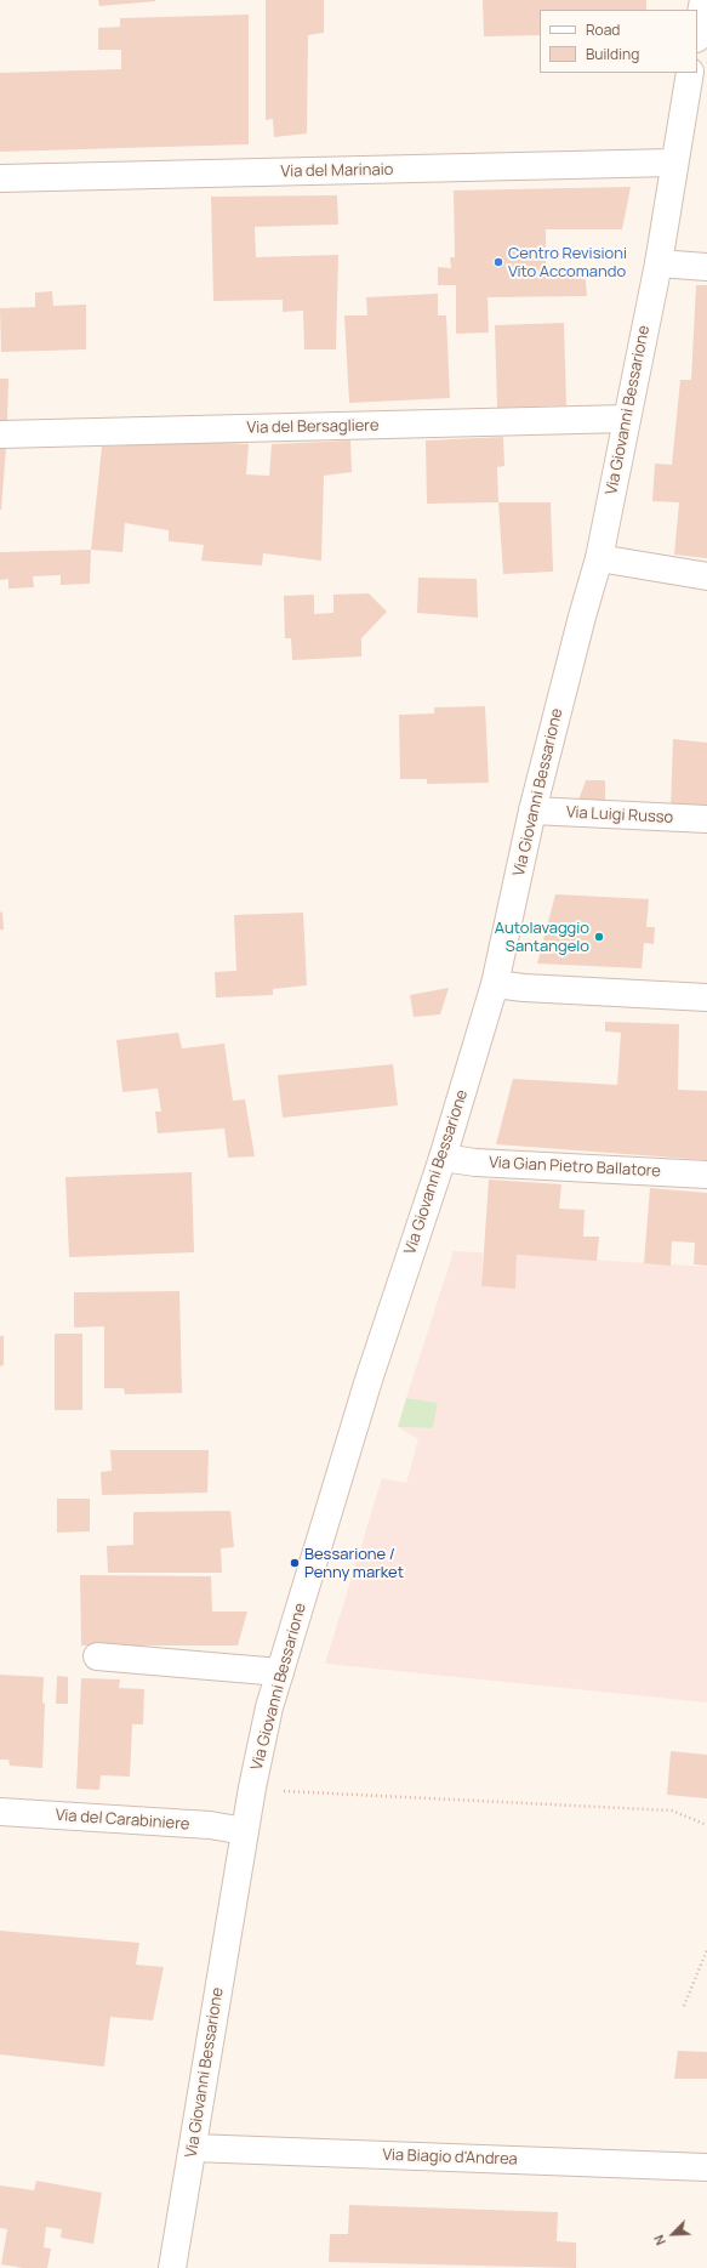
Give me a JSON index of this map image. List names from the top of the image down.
{
  "streets": {
    "street": [
      "Via del Marinaio",
      "Via Giovanni Bessarione",
      "Via del Bersagliere",
      "Via Luigi Russo",
      "Via Gian Pietro Ballatore",
      "Via del Carabiniere",
      "Via Biagio d'Andrea"
    ]
  },
  "crossings": [
    ["Via del Marinaio", "Via Giovanni Bessarione"],
    ["Via Giovanni Bessarione", "Via del Bersagliere"],
    ["Via Giovanni Bessarione", "Via Luigi Russo"],
    ["Via Giovanni Bessarione", "Via Gian Pietro Ballatore"],
    ["Via Giovanni Bessarione", "Via del Carabiniere"],
    ["Via Giovanni Bessarione", "Via Biagio d'Andrea"]
  ],
  "places": ["Centro Revisioni Vito Accomando", "Autolavaggio Santangelo", "Bessarione / Penny market"],
  "legend": ["Road", "Building"],
  "north": "bottom left"
}
